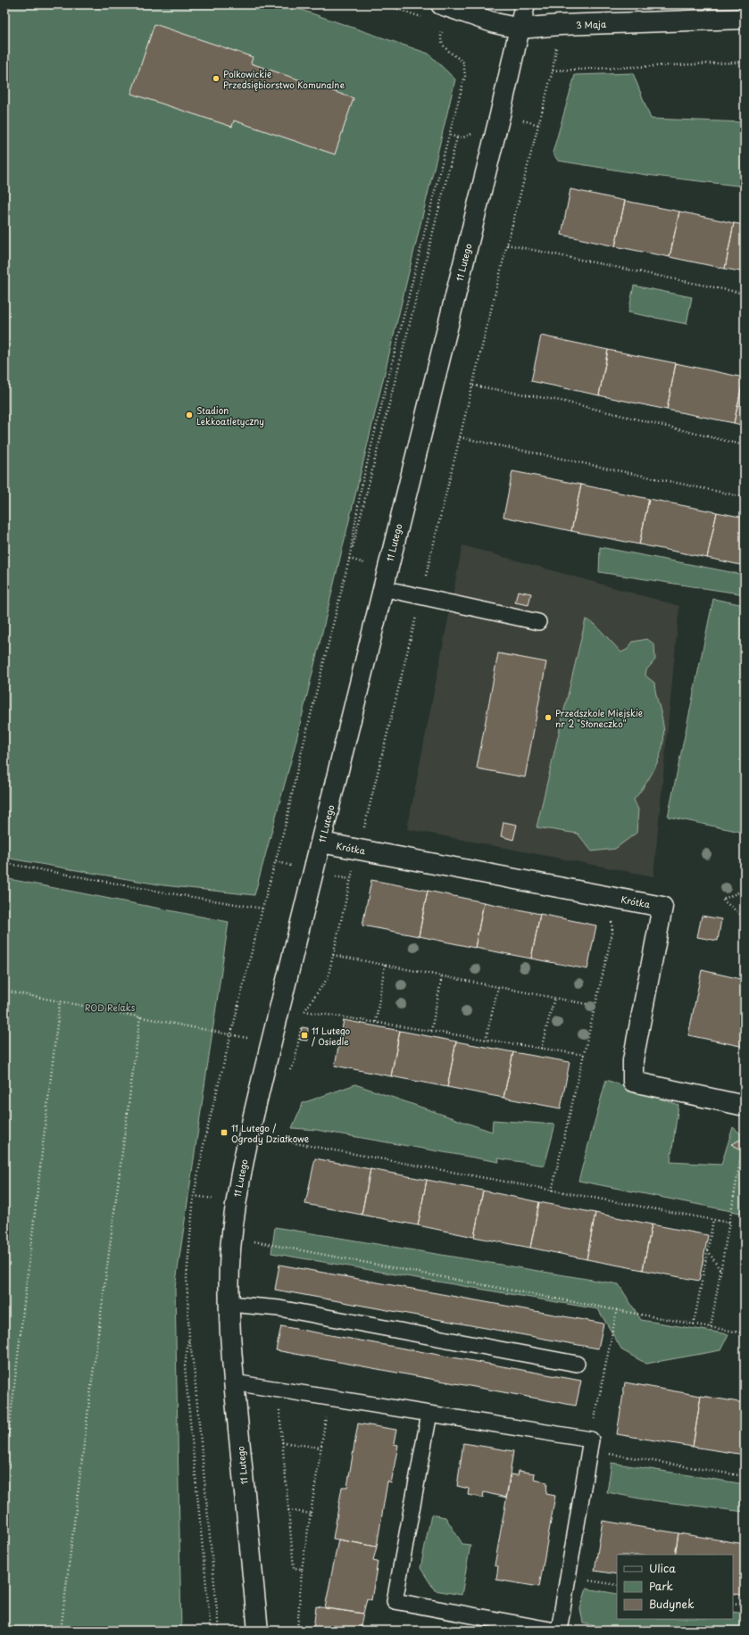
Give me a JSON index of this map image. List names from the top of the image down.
{
  "streets": {
    "street": ["3 Maja", "11 Lutego", "Krótka"]
  },
  "crossings": [
    ["3 Maja", "11 Lutego"],
    ["11 Lutego", "Krótka"]
  ],
  "parks": ["ROD Relaks"],
  "places": {
    "other": ["Polkowickie Przedsiębiorstwo Komunalne", "Stadion Lekkoatletyczny", "Przedszkole Miejskie nr 2 \"Słoneczko\""],
    "transit": ["11 Lutego / Osiedle", "11 Lutego / Ogrody Działkowe"]
  },
  "legend": ["Ulica", "Park", "Budynek"]
}
